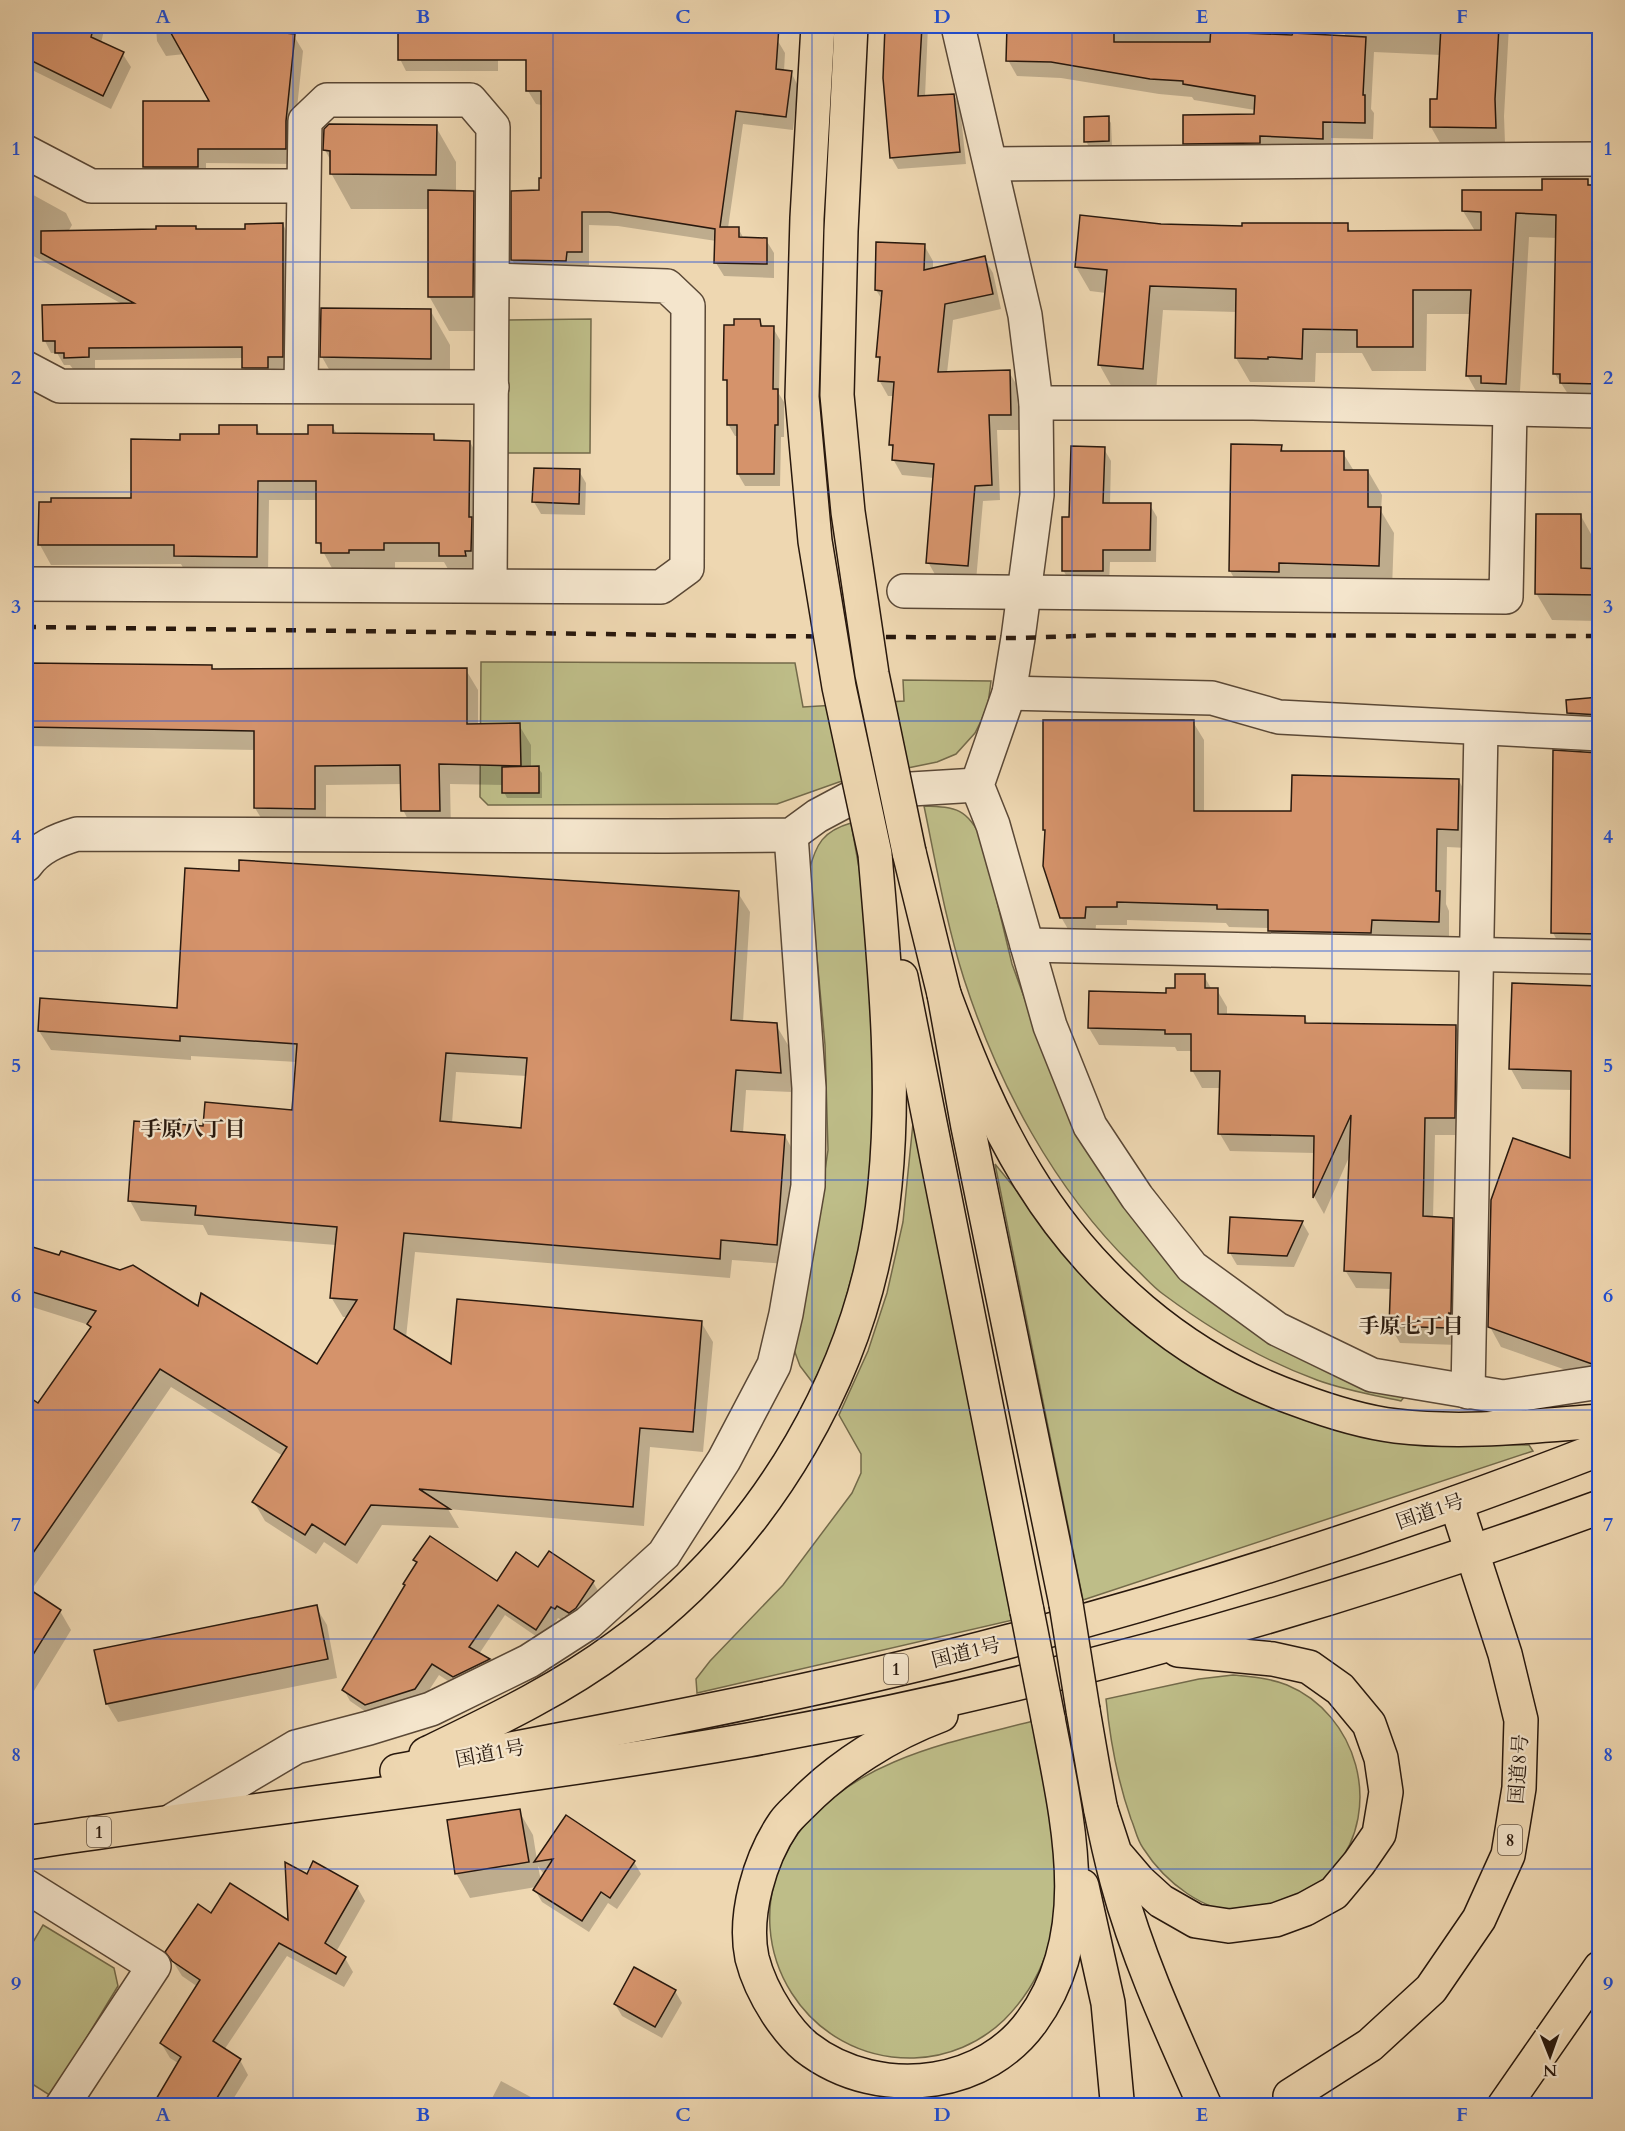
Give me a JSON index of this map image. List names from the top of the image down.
{
  "streets": {
    "highway": [
      "国道1号",
      "1",
      "国道8号",
      "8"
    ]
  },
  "crossings": [
    ["国道1号", "国道8号"]
  ],
  "districts": ["手原八丁目", "手原七丁目"],
  "north": "bottom",
  "grid": {
    "columns": [
      "A",
      "B",
      "C",
      "D",
      "E",
      "F"
    ],
    "rows": [
      "1",
      "2",
      "3",
      "4",
      "5",
      "6",
      "7",
      "8",
      "9"
    ]
  }
}
